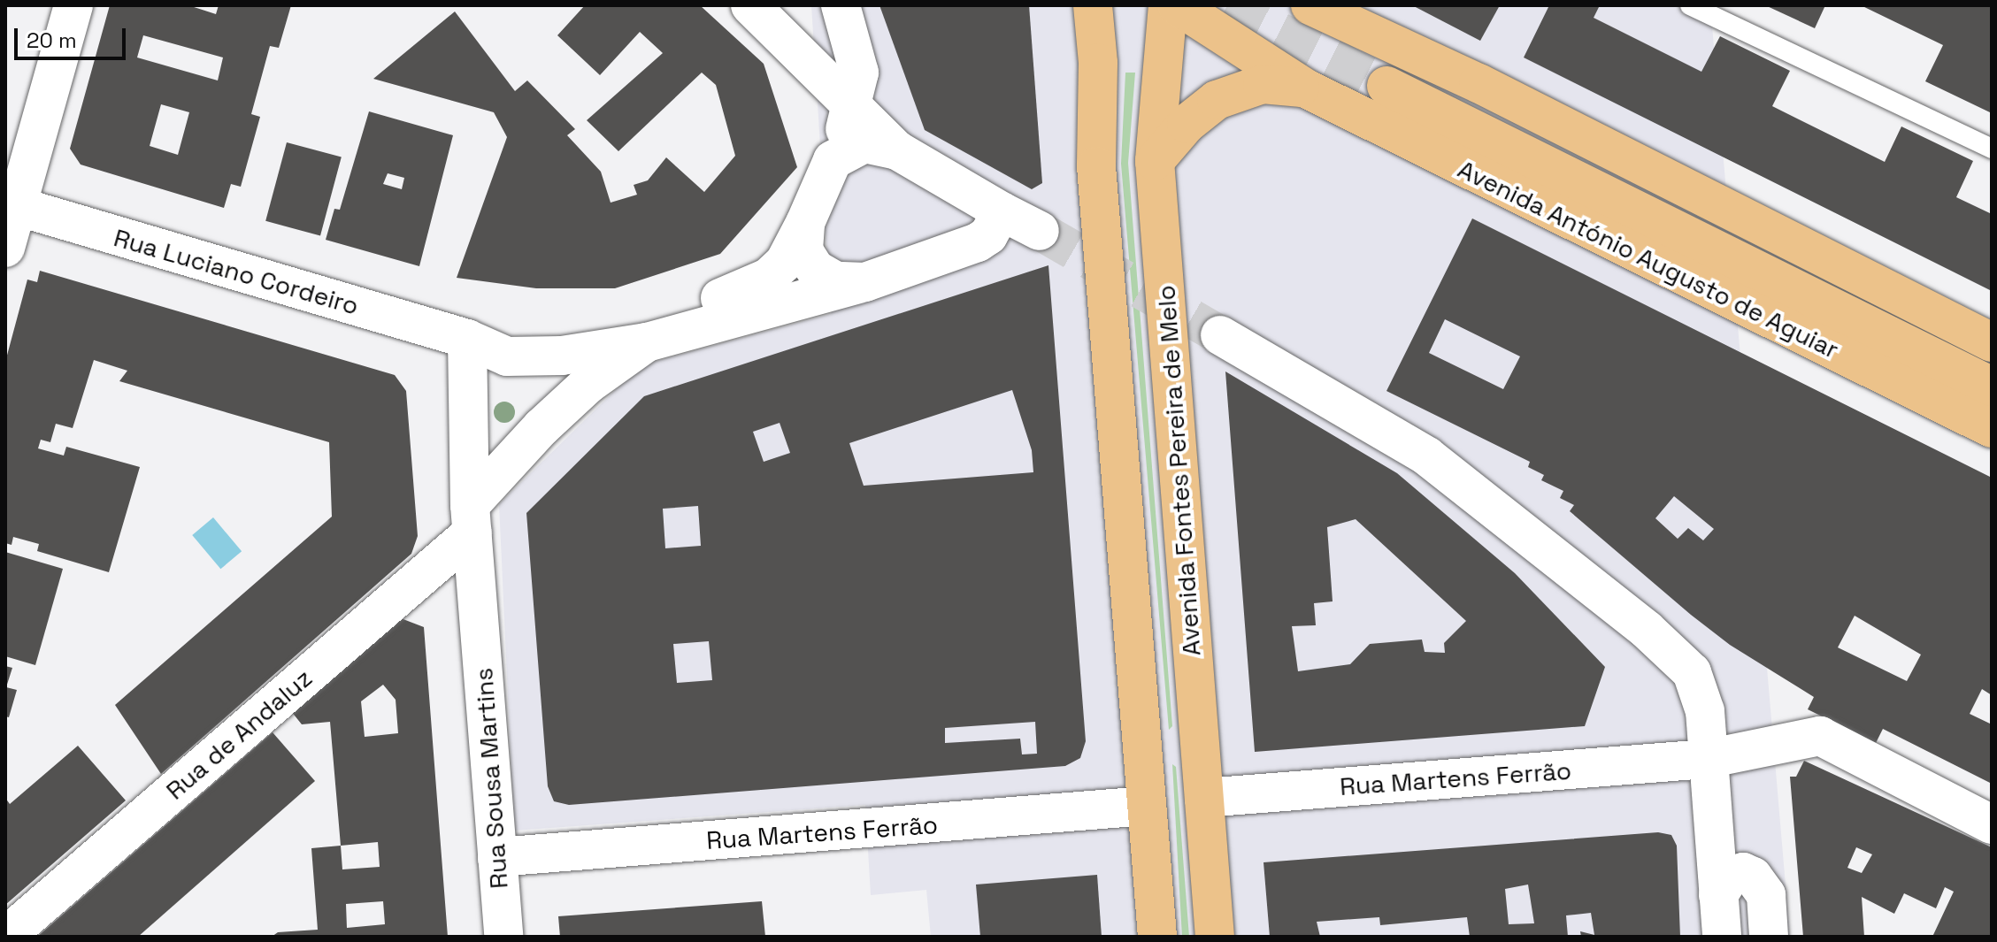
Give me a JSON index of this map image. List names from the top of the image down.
{
  "streets": {
    "main road": ["Avenida António Augusto de Aguiar", "Avenida Fontes Pereira de Melo"],
    "street": [
      "Rua Luciano Cordeiro",
      "Rua de Andaluz",
      "Rua Sousa Martins",
      "Rua Martens Ferrão"
    ]
  },
  "crossings": [
    ["Rua Luciano Cordeiro", "Rua Sousa Martins"],
    ["Avenida Fontes Pereira de Melo", "Rua Martens Ferrão"],
    ["Rua de Andaluz", "Rua Sousa Martins"],
    ["Rua Sousa Martins", "Rua Martens Ferrão"]
  ],
  "scale_bar": "20 m"
}
